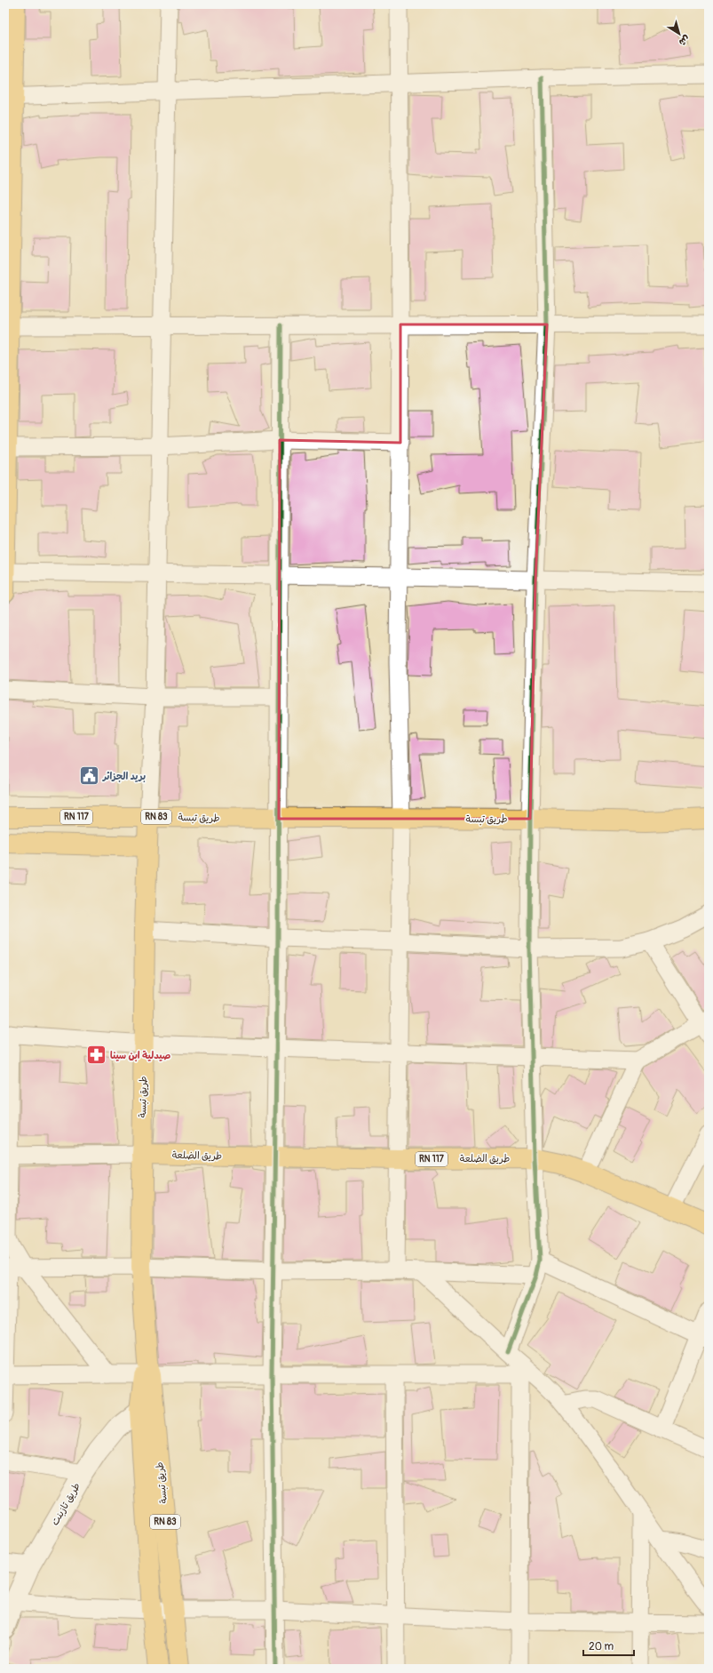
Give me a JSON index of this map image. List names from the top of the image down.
{
  "streets": {
    "main road": [
      "RN 117",
      "RN 83",
      "طريق تبسة",
      "طريق الضلعة"
    ],
    "street": ["طريق تازبنت"]
  },
  "crossings": [
    ["RN 117", "طريق تبسة"],
    ["طريق تبسة", "طريق الضلعة"],
    ["طريق تبسة", "طريق تازبنت"]
  ],
  "places": {
    "public building": ["بريد الجزائر"],
    "pharmacy": ["صيدلية ابن سينا"]
  },
  "scale_bar": "20 m",
  "north": "bottom right"
}
